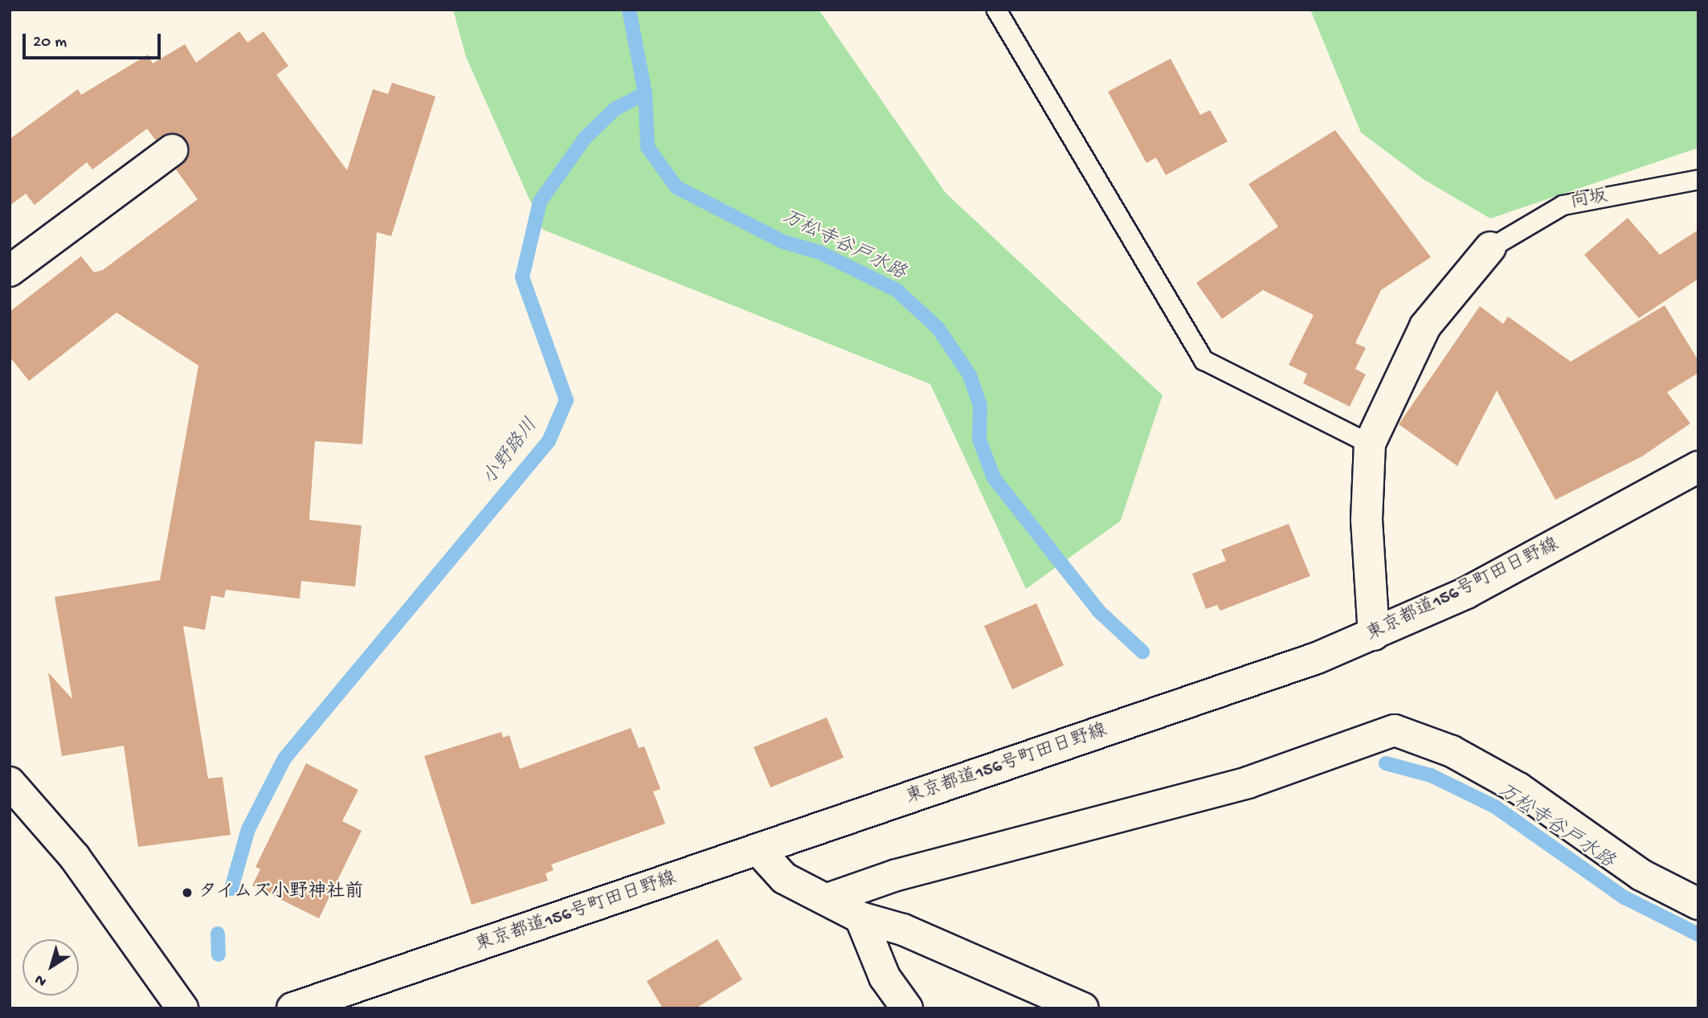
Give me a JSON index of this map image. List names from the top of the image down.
{
  "streets": {
    "street": ["東京都道156号町田日野線"],
    "lane": ["向坂"]
  },
  "water": ["万松寺谷戸水路", "小野路川"],
  "places": ["タイムズ小野神社前"],
  "scale_bar": "20 m",
  "north": "bottom left"
}
